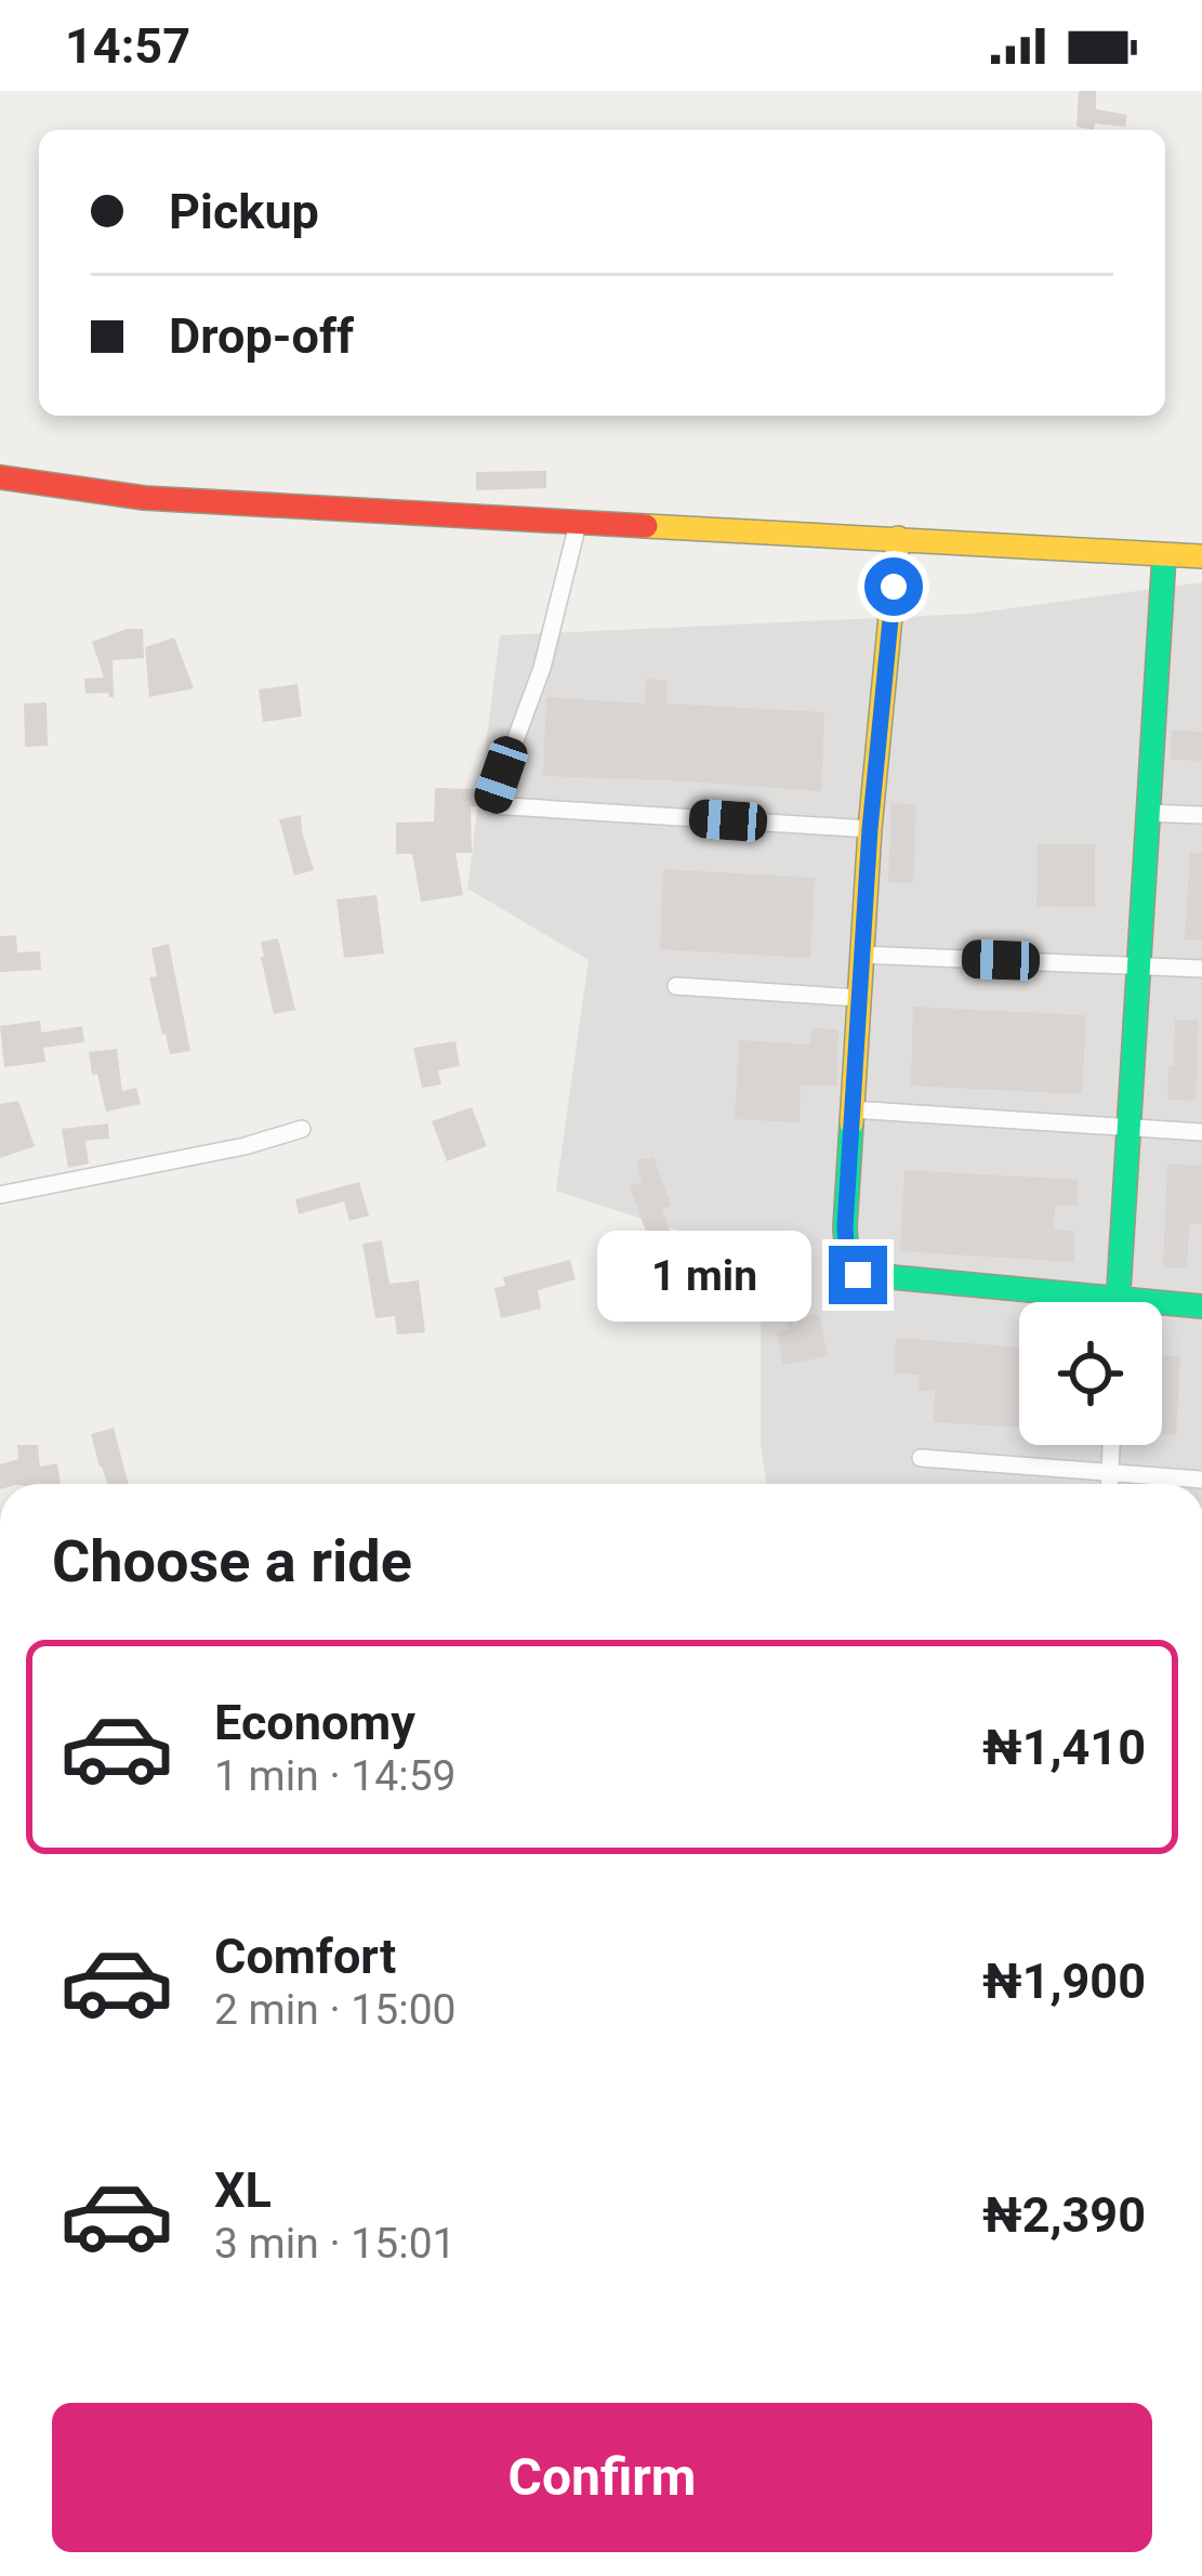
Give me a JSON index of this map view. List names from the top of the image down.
{
  "page": {
    "status": "14:57",
    "banner": ["Pickup", "Drop-off"],
    "bubble": "1 min",
    "heading": "Choose a ride",
    "list": [
      {
        "name": "Economy",
        "note": "1 min · 14:59",
        "value": "₦1,410"
      },
      {
        "name": "Comfort",
        "note": "2 min · 15:00",
        "value": "₦1,900"
      },
      {
        "name": "XL",
        "note": "3 min · 15:01",
        "value": "₦2,390"
      }
    ],
    "buttons": "Confirm"
  }
}
